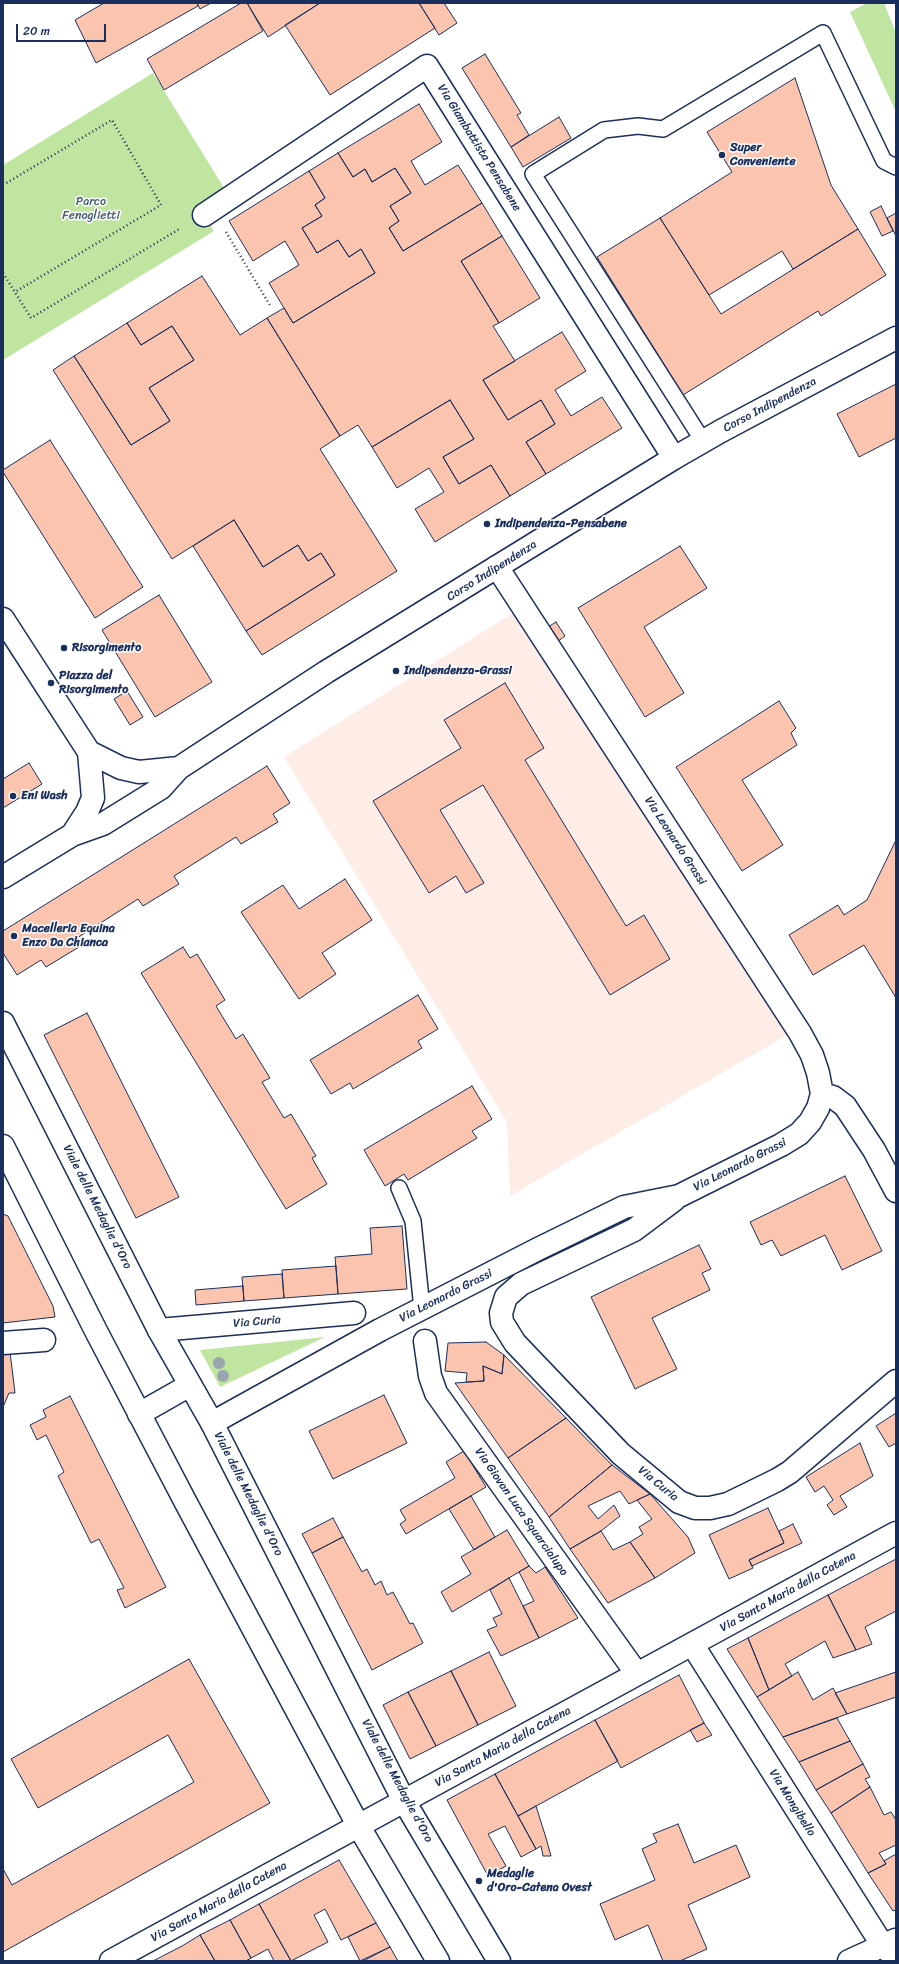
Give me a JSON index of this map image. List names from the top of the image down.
{
  "streets": {
    "street": [
      "Via Giambattista Pensabene",
      "Corso Indipendenza",
      "Via Leonardo Grassi",
      "Viale delle Medaglie d'Oro",
      "Via Curia",
      "Via Giovan Luca Squarcialupo",
      "Via Santa Maria della Catena",
      "Via Mongibello"
    ]
  },
  "crossings": [
    ["Via Giambattista Pensabene", "Corso Indipendenza"],
    ["Corso Indipendenza", "Via Leonardo Grassi"],
    ["Via Leonardo Grassi", "Viale delle Medaglie d'Oro"],
    ["Via Leonardo Grassi", "Via Curia"],
    ["Viale delle Medaglie d'Oro", "Via Curia"],
    ["Viale delle Medaglie d'Oro", "Via Santa Maria della Catena"],
    ["Via Giovan Luca Squarcialupo", "Via Santa Maria della Catena"],
    ["Via Santa Maria della Catena", "Via Mongibello"]
  ],
  "parks": ["Parco Fenoglietti"],
  "places": [
    "Super Conveniente",
    "Indipendenza-Pensabene",
    "Risorgimento",
    "Indipendenza-Grassi",
    "Piazza del Risorgimento",
    "Eni Wash",
    "Macelleria Equina Enzo Da Chianca",
    "Medaglie d'Oro-Catena Ovest"
  ],
  "scale_bar": "20 m"
}
